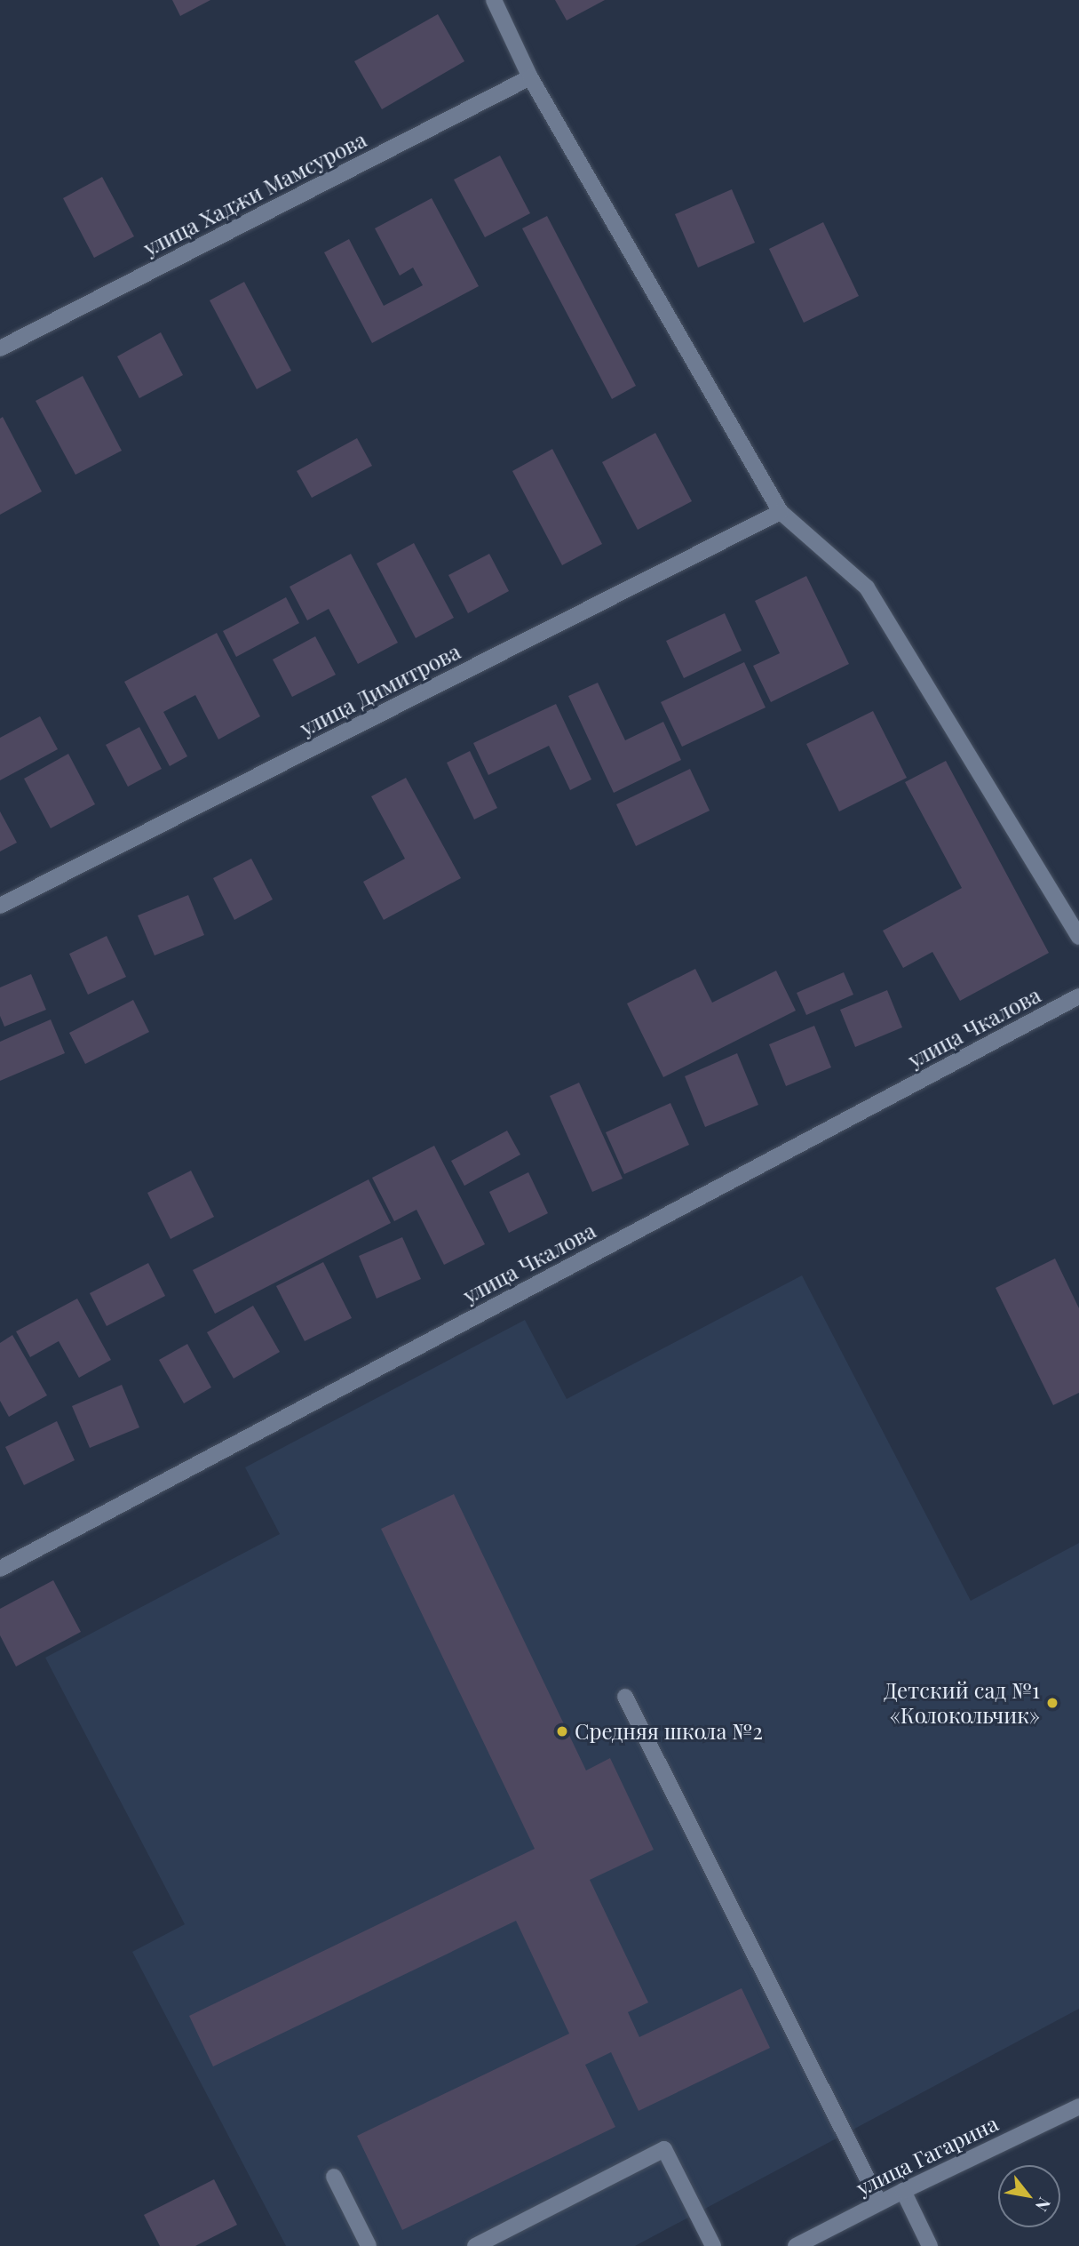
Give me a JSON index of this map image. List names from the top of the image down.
{
  "streets": {
    "street": [
      "улица Хаджи Мамсурова",
      "улица Димитрова",
      "улица Чкалова",
      "улица Гагарина"
    ]
  },
  "places": ["Детский сад №1 «Колокольчик»", "Средняя школа №2"],
  "north": "bottom right"
}
